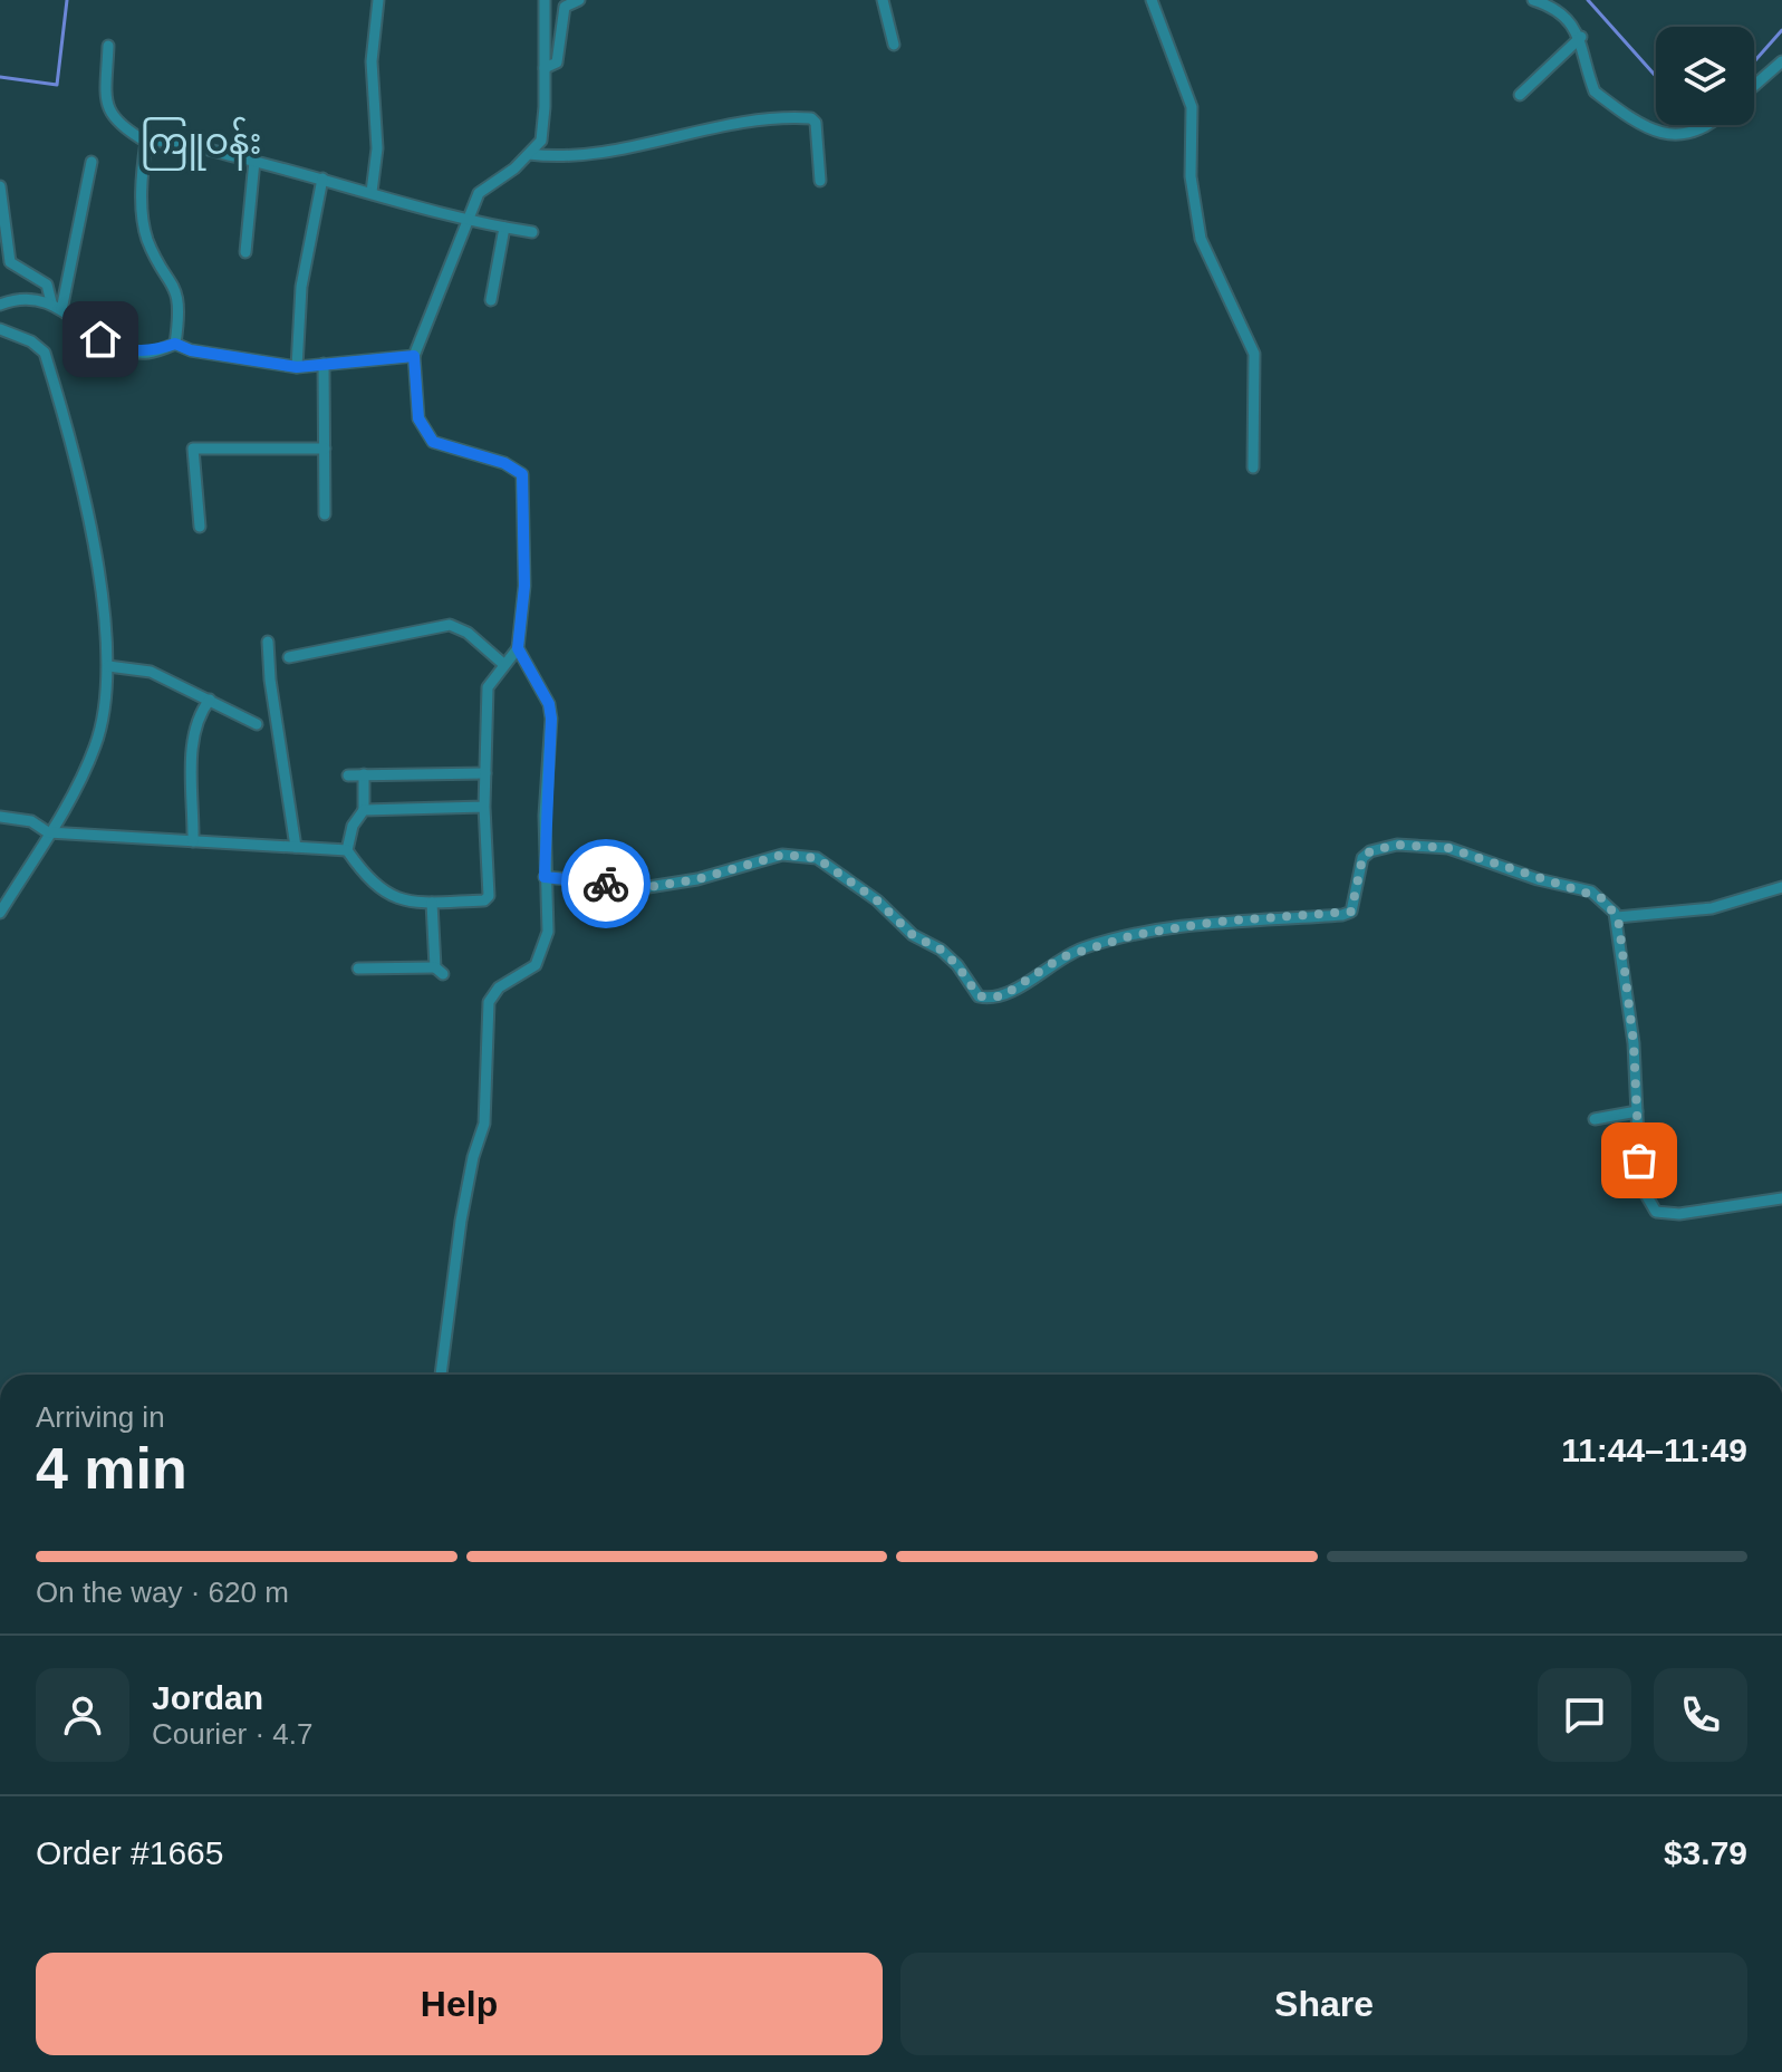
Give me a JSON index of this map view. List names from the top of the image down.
{
  "districts": ["ကြူဝန်း"],
  "page": {
    "heading": ["4 min", "Arriving in", "11:44–11:49"],
    "panel": [
      "Jordan",
      "Courier · 4.7",
      "Order #1665",
      "$3.79"
    ],
    "bar": "On the way · 620 m",
    "buttons": ["Help", "Share"]
  }
}
